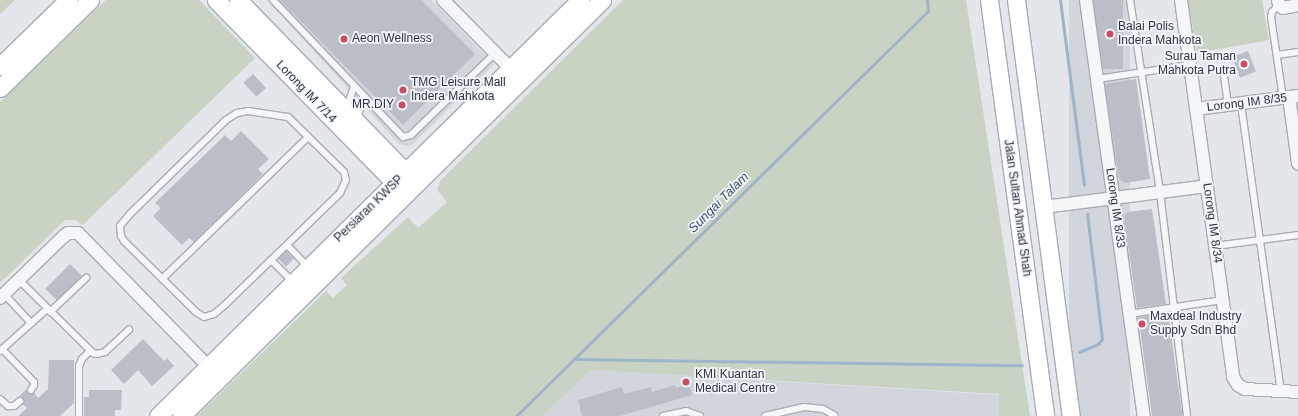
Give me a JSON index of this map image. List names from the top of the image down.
{
  "streets": {
    "street": [
      "Lorong IM 7/14",
      "Lorong IM 8/35",
      "Jalan Sultan Ahmad Shah",
      "Lorong IM 8/33",
      "Persiaran KWSP",
      "Lorong IM 8/34"
    ]
  },
  "crossings": [
    ["Lorong IM 7/14", "Persiaran KWSP"],
    ["Lorong IM 8/35", "Lorong IM 8/34"]
  ],
  "water": ["Sungai Talam"],
  "places": [
    "Balai Polis Indera Mahkota",
    "Aeon Wellness",
    "Surau Taman Mahkota Putra",
    "TMG Leisure Mall Indera Mahkota",
    "MR.DIY",
    "Maxdeal Industry Supply Sdn Bhd",
    "KMI Kuantan Medical Centre"
  ]
}
